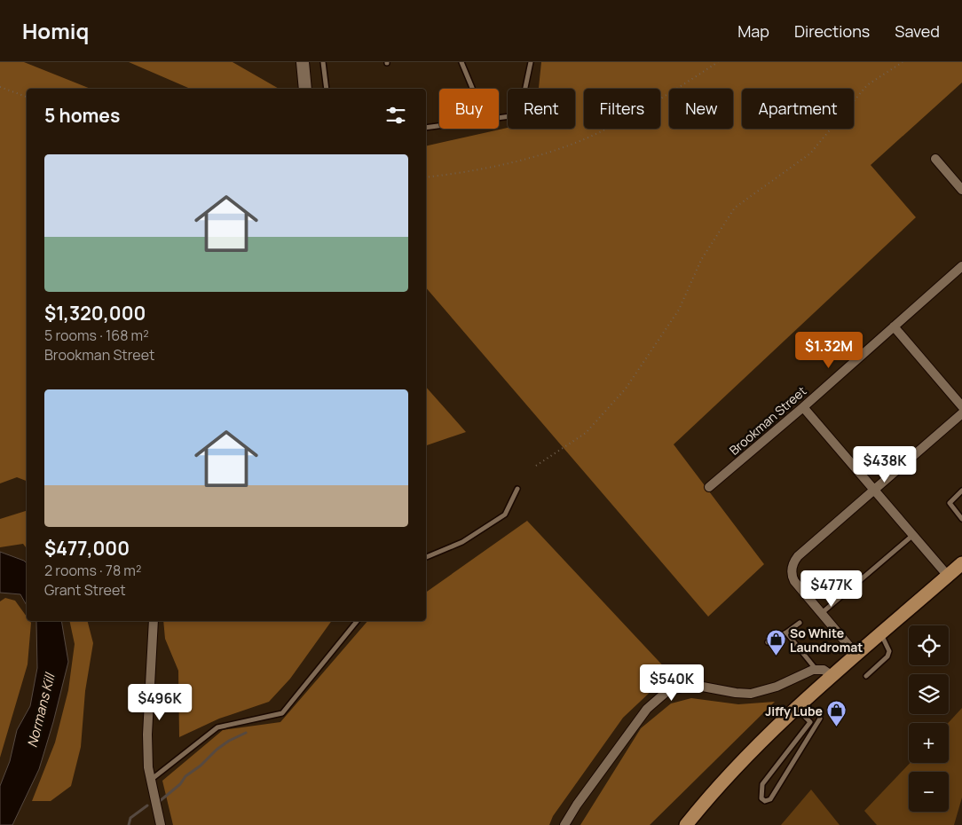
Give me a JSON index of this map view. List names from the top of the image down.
{
  "streets": {
    "street": ["Brookman Street"]
  },
  "water": ["Normans Kill"],
  "places": {
    "shop": ["So White Laundromat", "Jiffy Lube"]
  },
  "page": {
    "header": "Homiq",
    "nav": ["Map", "Directions", "Saved"],
    "chip": [
      "Buy",
      "Rent",
      "Filters",
      "New",
      "Apartment"
    ],
    "heading": "5 homes",
    "list": [
      {
        "name": "$1,320,000",
        "note": "5 rooms · 168 m² · Brookman Street"
      },
      {
        "name": "$477,000",
        "note": "2 rooms · 78 m² · Grant Street"
      }
    ],
    "price": [
      "$1.32M",
      "$438K",
      "$477K",
      "$540K",
      "$496K"
    ],
    "map_buttons": ["+", "−"]
  }
}
